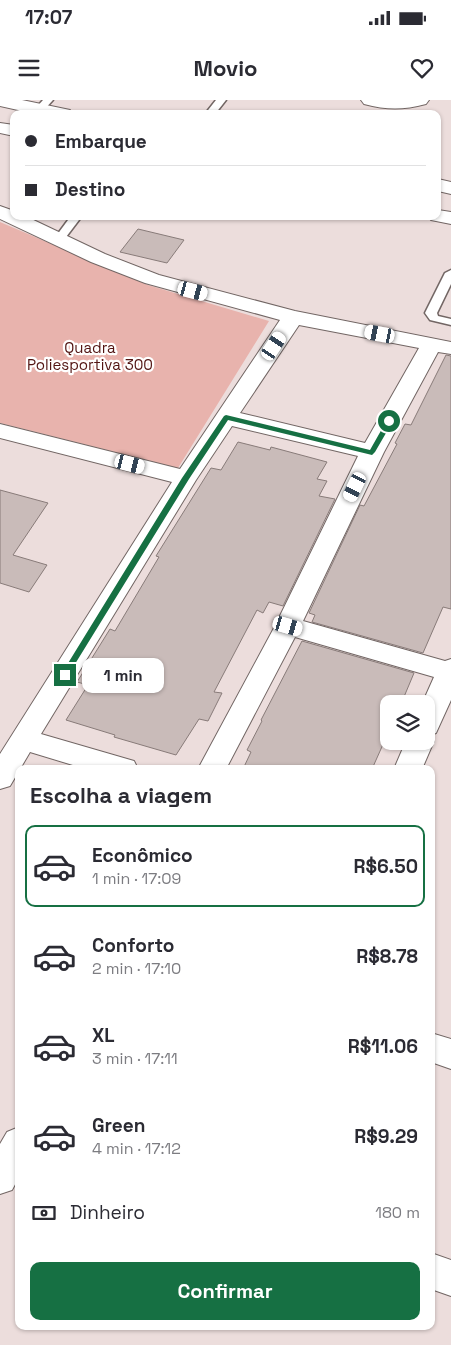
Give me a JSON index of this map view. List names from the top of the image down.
{
  "parks": ["Quadra Poliesportiva 300"],
  "page": {
    "status": "17:07",
    "header": "Movio",
    "banner": ["Embarque", "Destino"],
    "bubble": "1 min",
    "heading": "Escolha a viagem",
    "list": [
      {
        "name": "Econômico",
        "note": "1 min · 17:09",
        "value": "R$6.50"
      },
      {
        "name": "Conforto",
        "note": "2 min · 17:10",
        "value": "R$8.78"
      },
      {
        "name": "XL",
        "note": "3 min · 17:11",
        "value": "R$11.06"
      },
      {
        "name": "Green",
        "note": "4 min · 17:12",
        "value": "R$9.29"
      }
    ],
    "pay": ["Dinheiro", "180 m"],
    "buttons": "Confirmar"
  }
}
